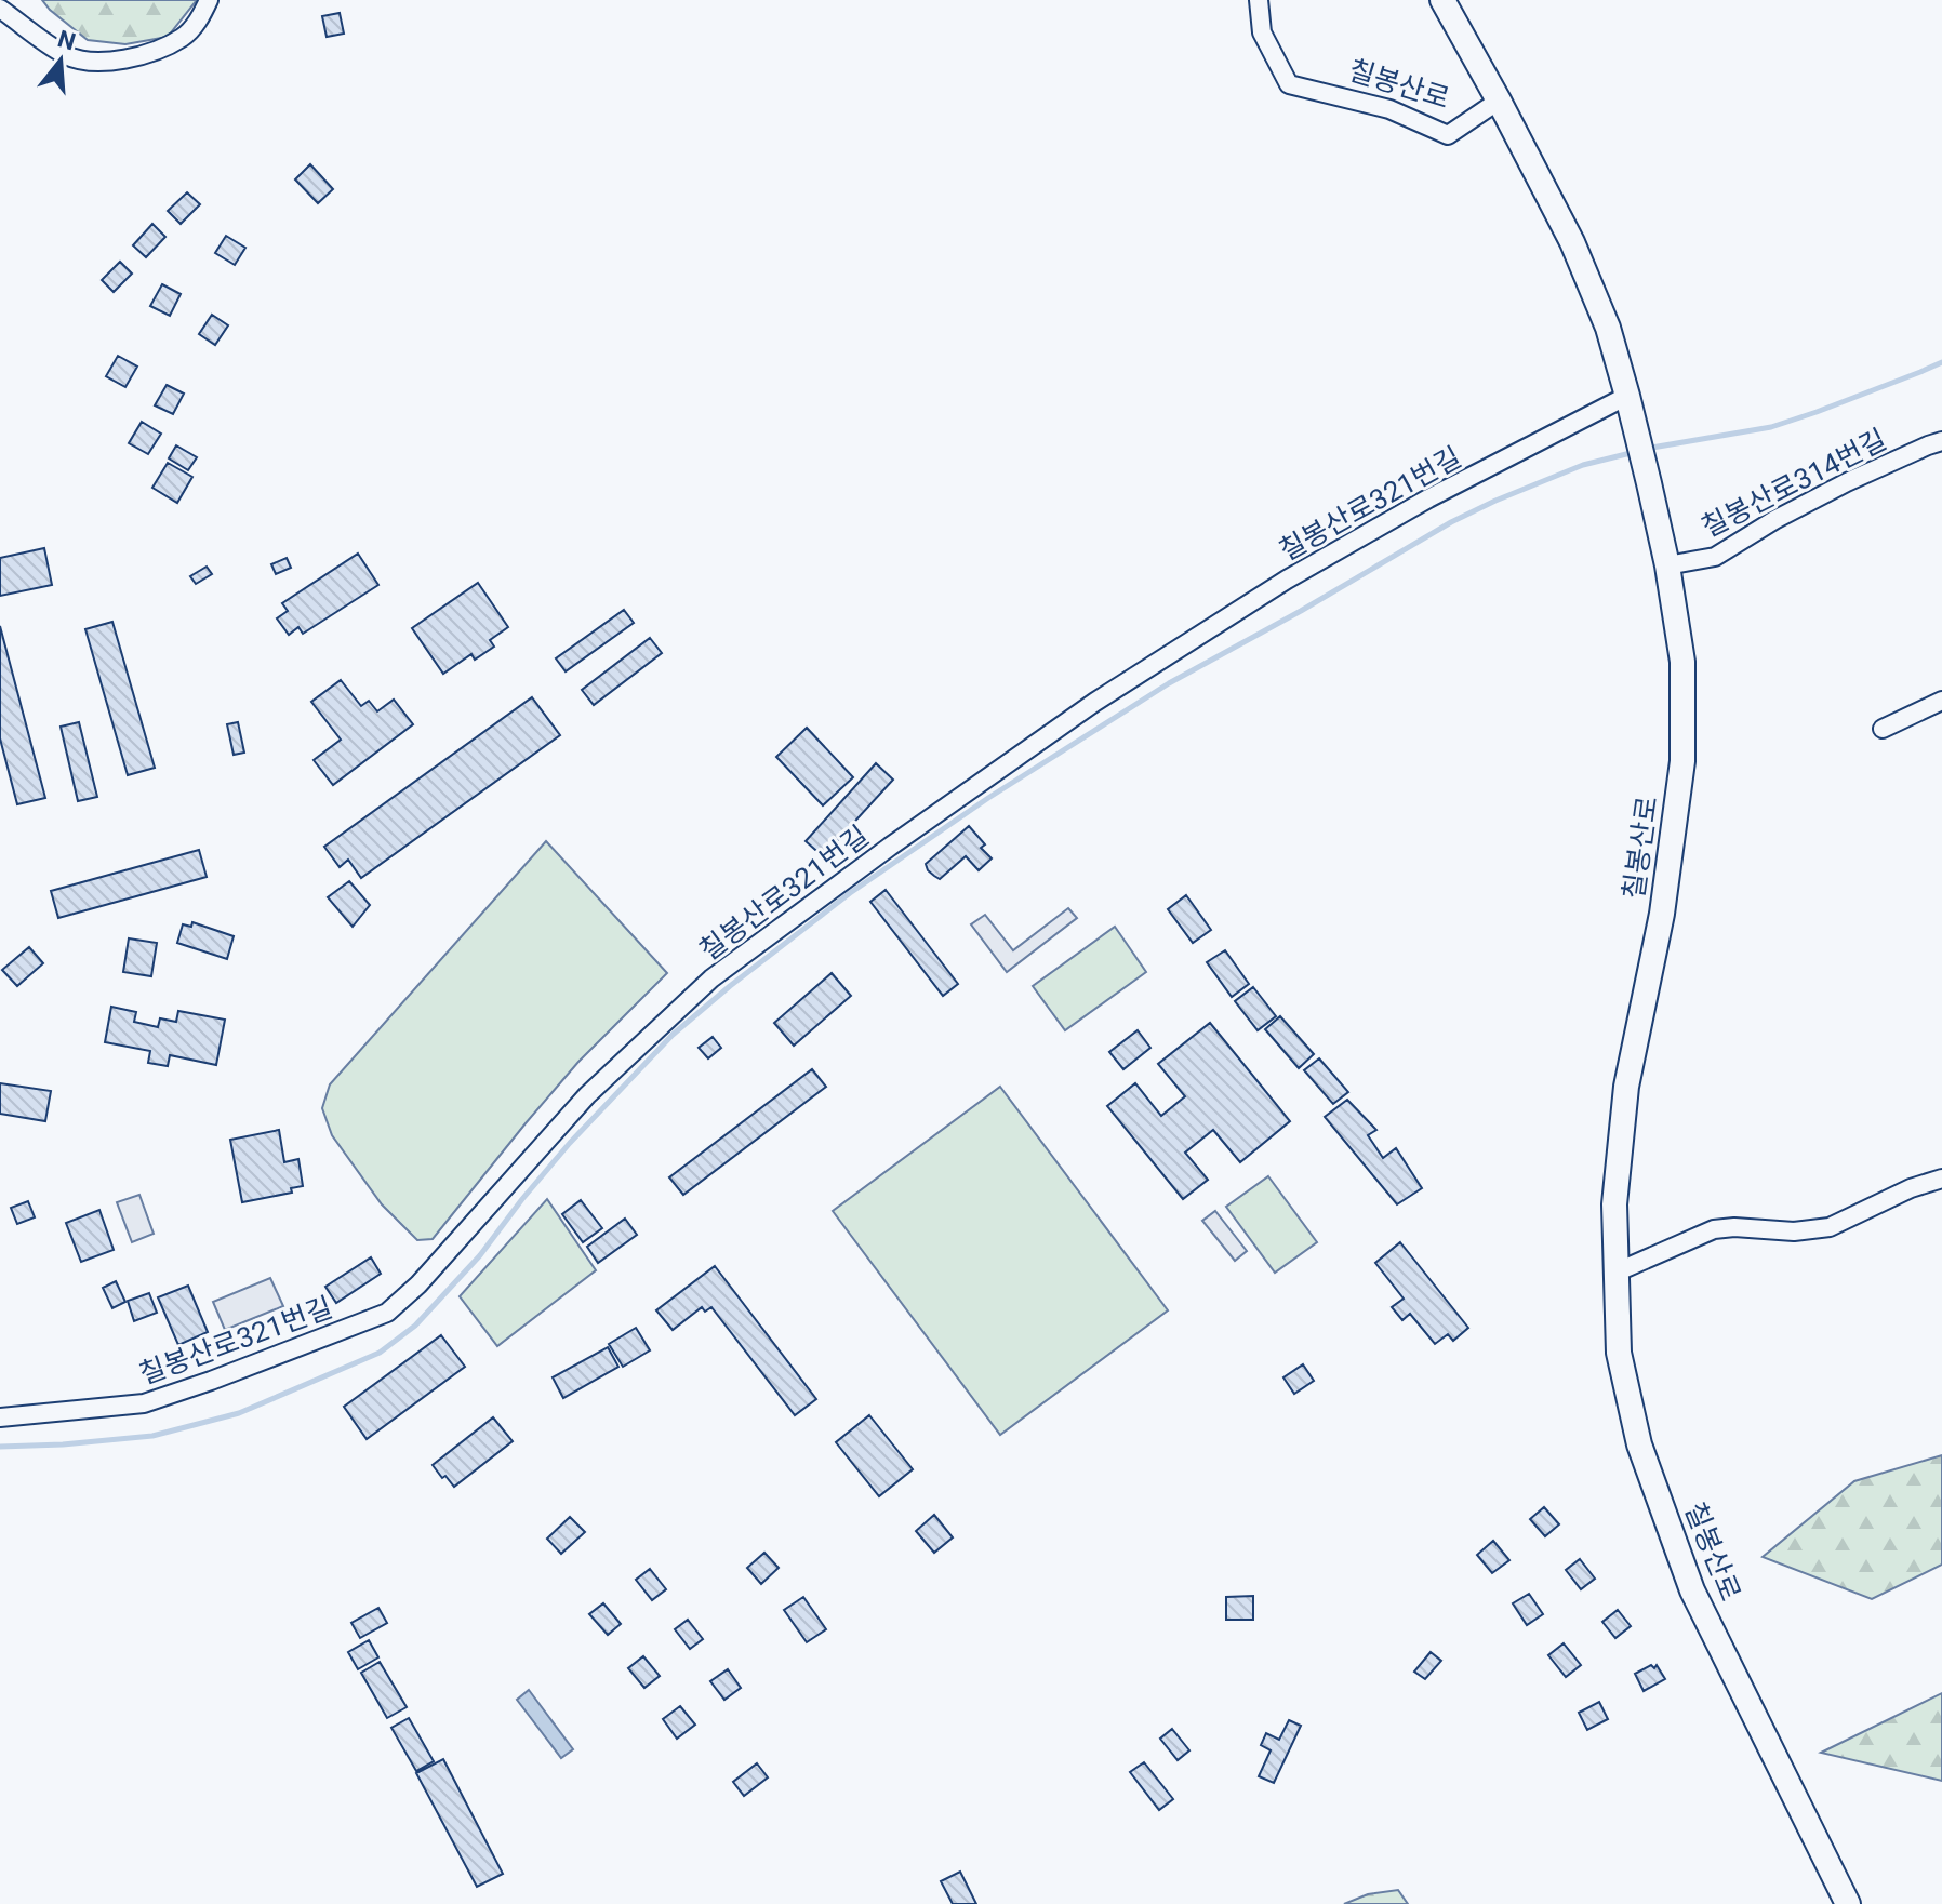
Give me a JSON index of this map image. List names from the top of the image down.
{
  "streets": {
    "street": ["칠봉산로", "칠봉산로314번길", "칠봉산로321번길"]
  },
  "crossings": [
    ["칠봉산로", "칠봉산로314번길"],
    ["칠봉산로", "칠봉산로321번길"]
  ],
  "north": "top"
}
